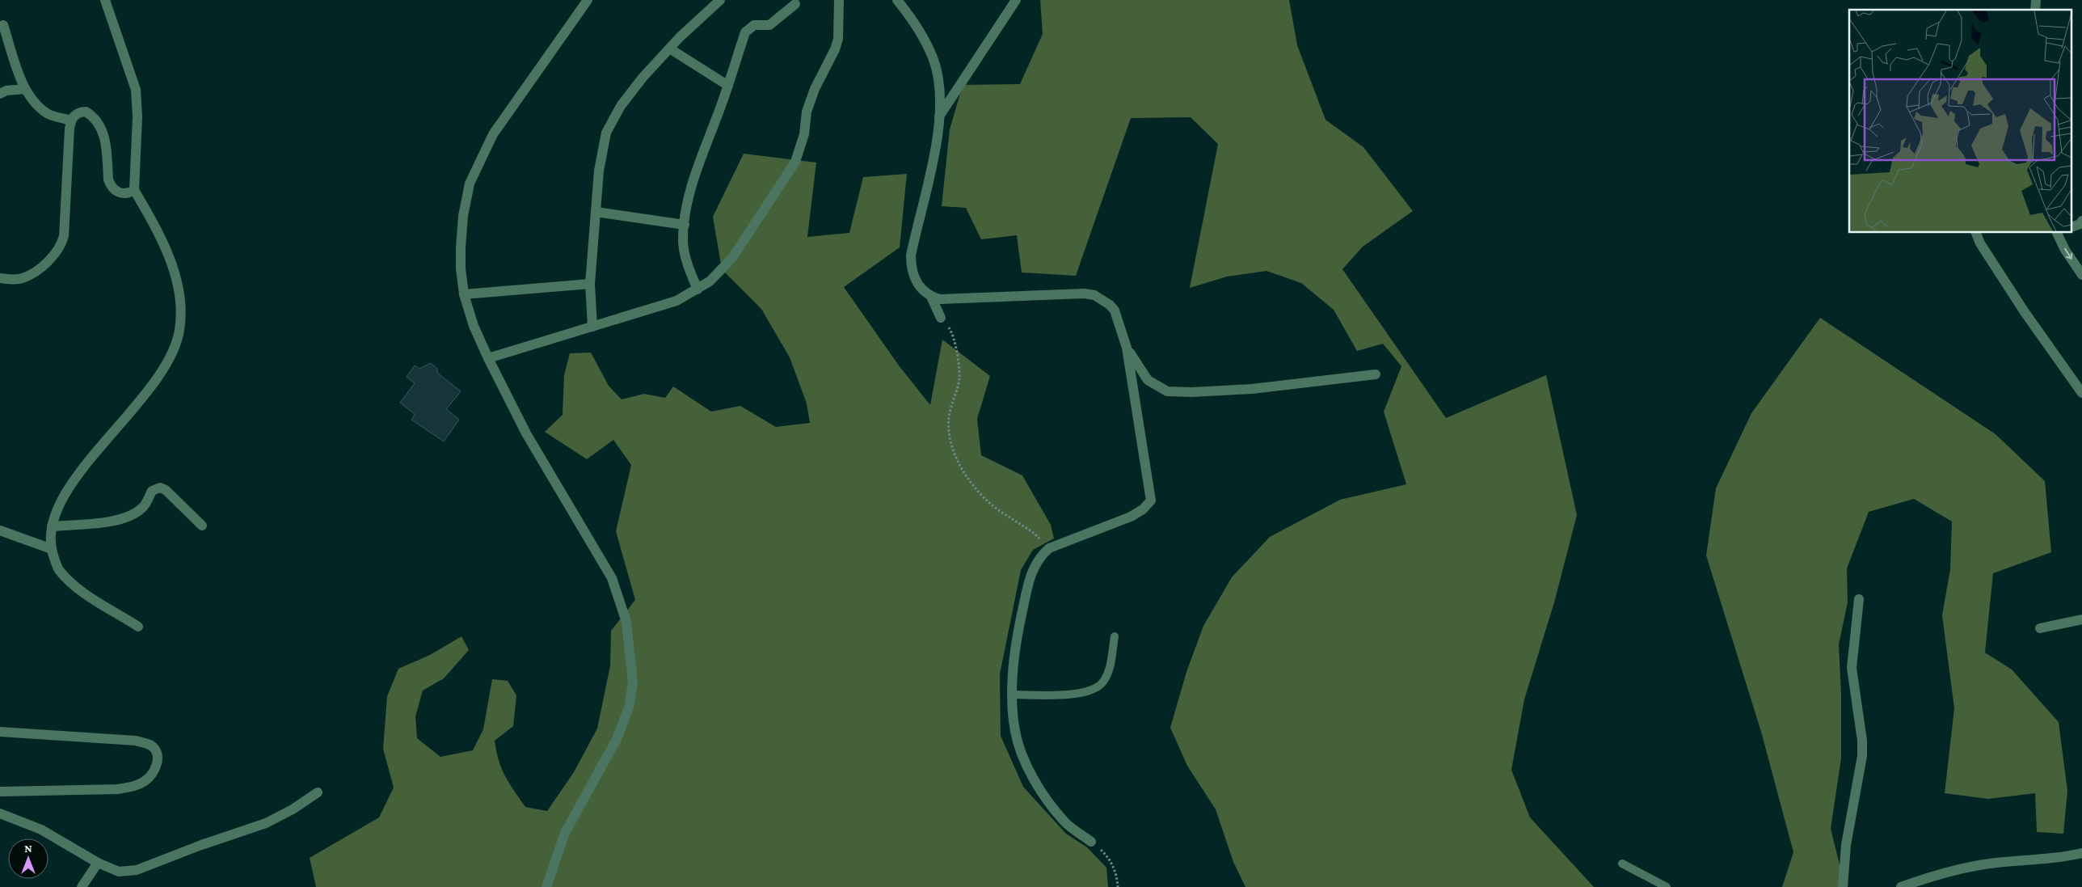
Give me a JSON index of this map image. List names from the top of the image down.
{
  "north": "top"
}
